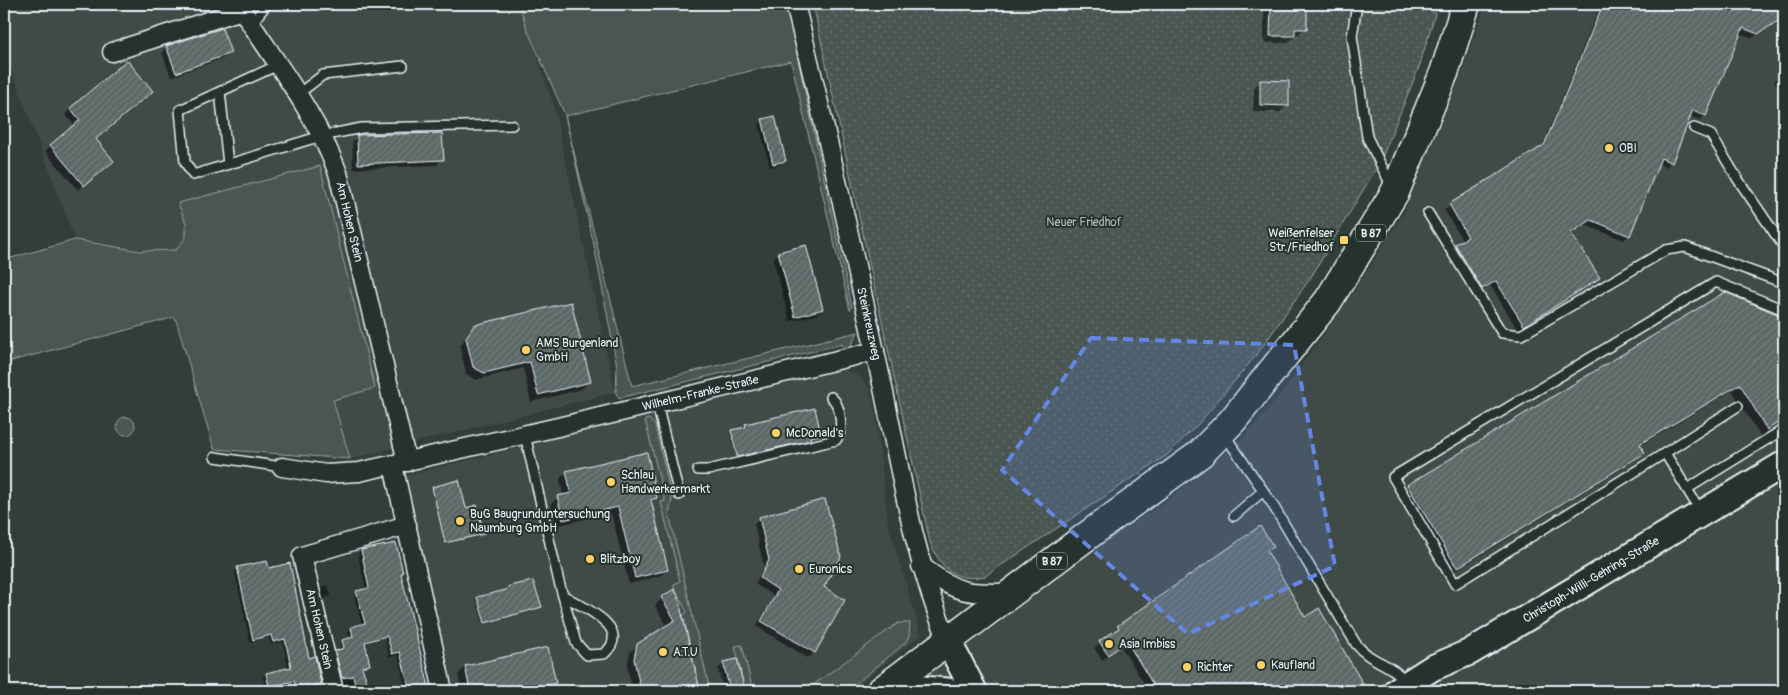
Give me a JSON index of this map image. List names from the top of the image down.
{
  "streets": {
    "main road": ["B 87"],
    "street": [
      "Am Hohen Stein",
      "Steinkreuzweg",
      "Wilhelm-Franke-Straße",
      "Christoph-Willi-Gehring-Straße"
    ]
  },
  "crossings": [
    ["Am Hohen Stein", "Wilhelm-Franke-Straße"],
    ["B 87", "Steinkreuzweg"],
    ["Steinkreuzweg", "Wilhelm-Franke-Straße"]
  ],
  "parks": ["Neuer Friedhof"],
  "places": {
    "other": [
      "OBI",
      "AMS Burgenland GmbH",
      "McDonald's",
      "Schlau Handwerkermarkt",
      "BuG Baugrunduntersuchung Naumburg GmbH",
      "Blitzboy",
      "Euronics",
      "Asia Imbiss",
      "A.T.U",
      "Kaufland",
      "Richter"
    ],
    "transit": ["Weißenfelser Str./Friedhof"]
  }
}
